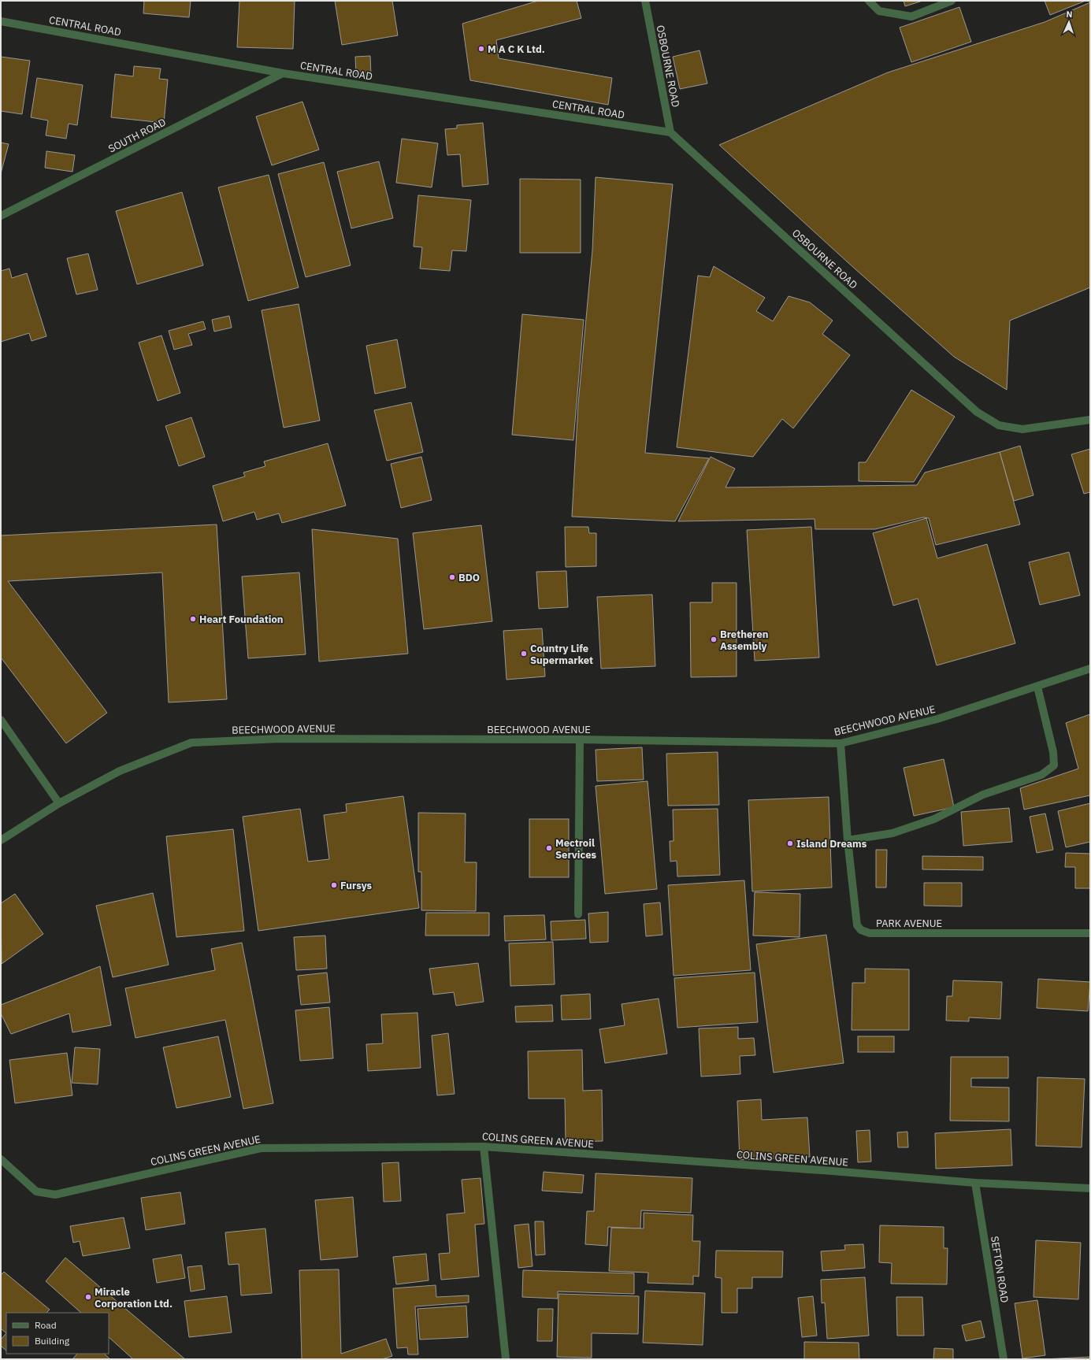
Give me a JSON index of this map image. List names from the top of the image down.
{
  "streets": {
    "street": [
      "CENTRAL ROAD",
      "OSBOURNE ROAD",
      "SOUTH ROAD",
      "BEECHWOOD AVENUE",
      "PARK AVENUE",
      "COLINS GREEN AVENUE",
      "SEFTON ROAD"
    ]
  },
  "crossings": [
    ["CENTRAL ROAD", "OSBOURNE ROAD"],
    ["CENTRAL ROAD", "SOUTH ROAD"],
    ["BEECHWOOD AVENUE", "PARK AVENUE"],
    ["COLINS GREEN AVENUE", "SEFTON ROAD"]
  ],
  "places": [
    "M A C K Ltd.",
    "BDO",
    "Heart Foundation",
    "Bretheren Assembly",
    "Country Life Supermarket",
    "Island Dreams",
    "Mectroil Services",
    "Fursys",
    "Miracle Corporation Ltd."
  ],
  "legend": ["Road", "Building"],
  "north": "top"
}
